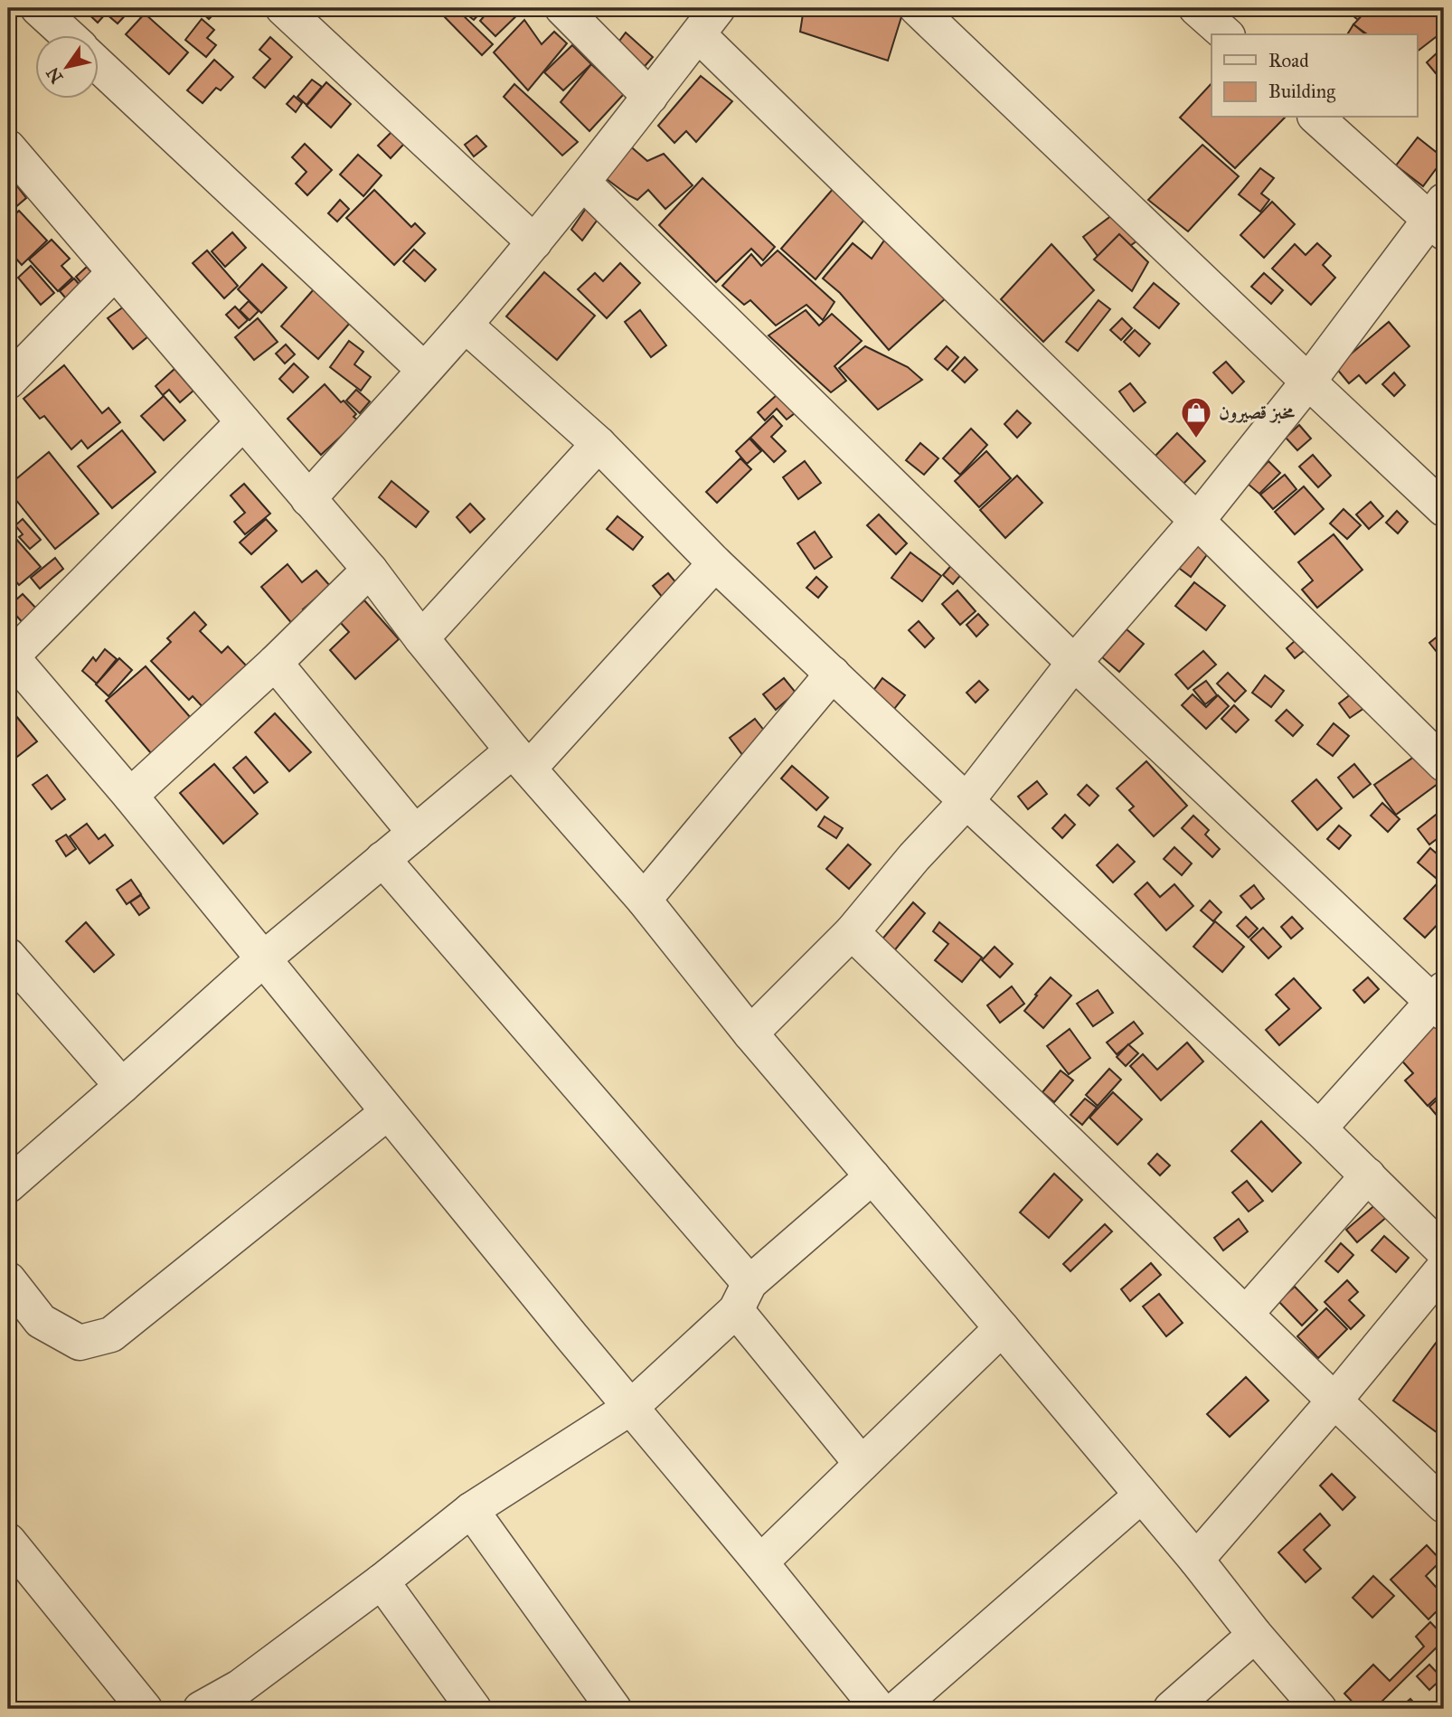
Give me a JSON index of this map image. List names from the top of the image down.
{
  "places": {
    "shop": ["مخبز قصيرون"]
  },
  "legend": ["Road", "Building"],
  "north": "bottom left"
}
